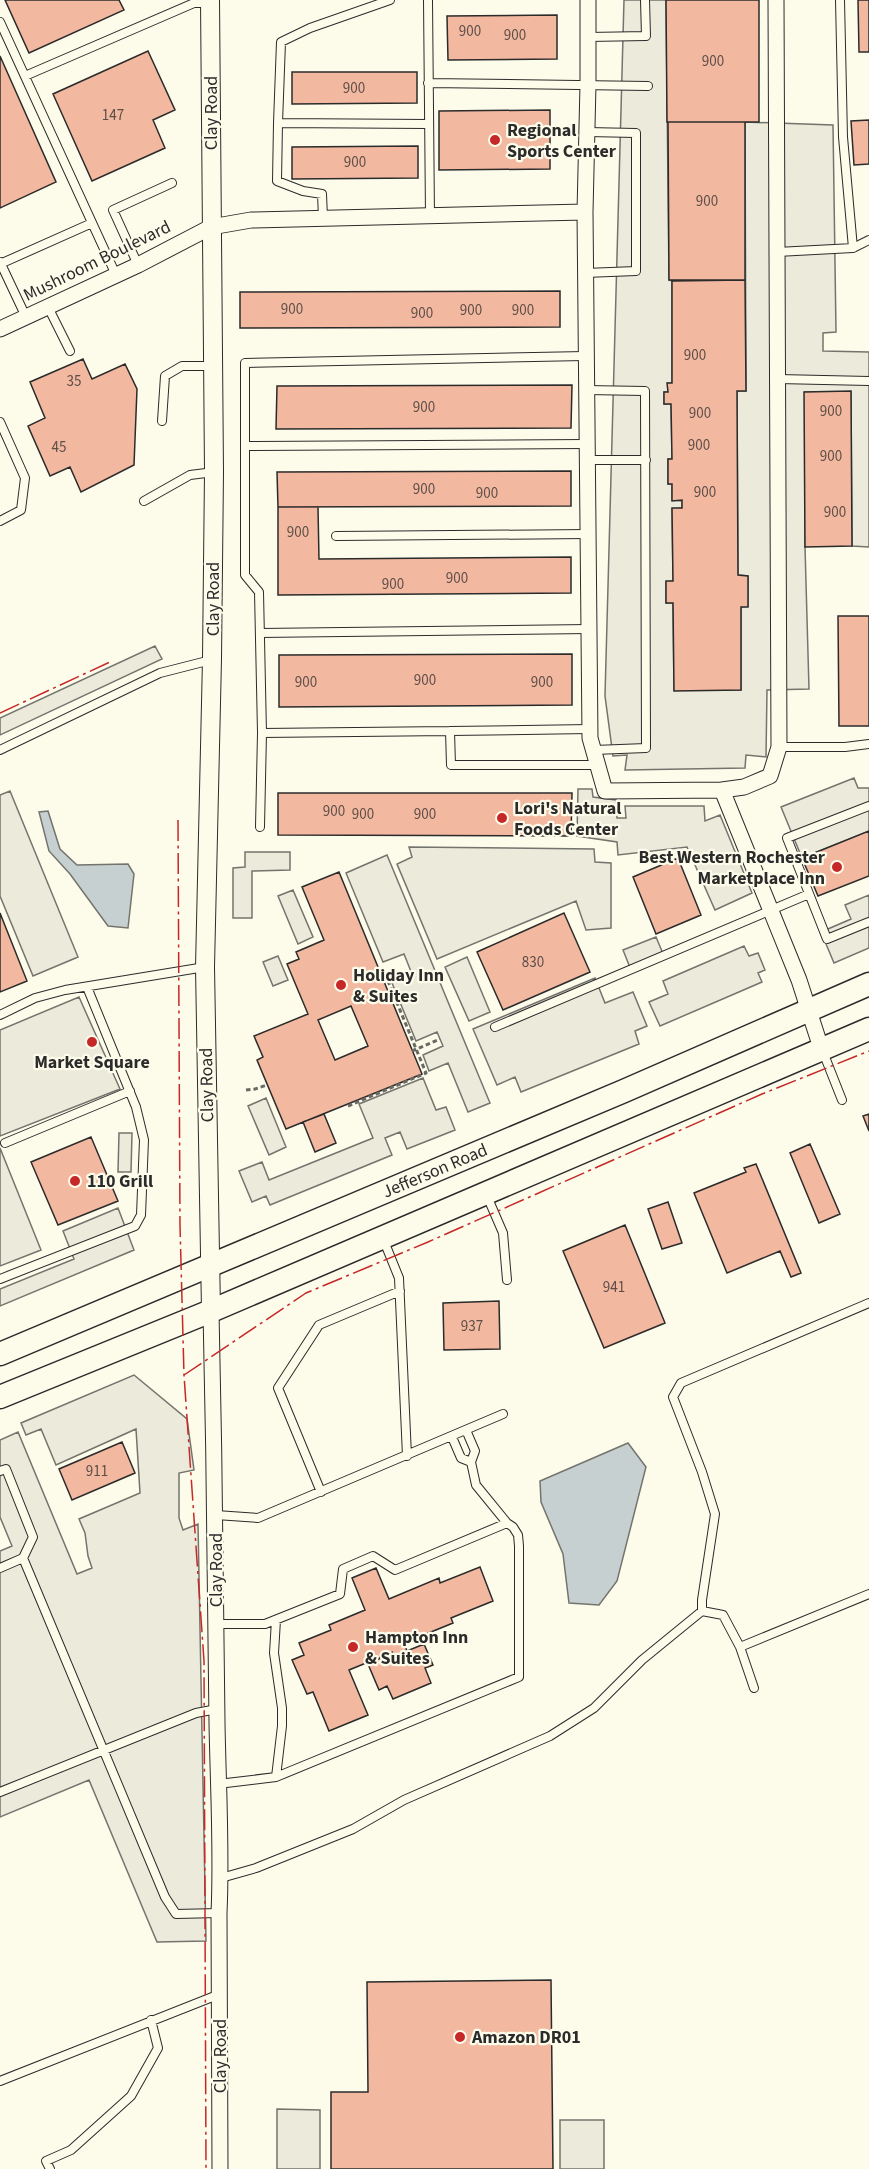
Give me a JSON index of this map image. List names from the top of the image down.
{
  "streets": {
    "main road": ["Jefferson Road"],
    "street": ["Clay Road", "Mushroom Boulevard"]
  },
  "crossings": [
    ["Clay Road", "Mushroom Boulevard"],
    ["Clay Road", "Jefferson Road"]
  ],
  "places": [
    "Regional Sports Center",
    "Lori's Natural Foods Center",
    "Best Western Rochester Marketplace Inn",
    "Holiday Inn & Suites",
    "Market Square",
    "110 Grill",
    "Hampton Inn & Suites",
    "Amazon DR01"
  ],
  "house_numbers": [
    "900",
    "900",
    "900",
    "900",
    "147",
    "900",
    "900",
    "900",
    "900",
    "900",
    "900",
    "900",
    "35",
    "900",
    "900",
    "900",
    "900",
    "45",
    "900",
    "900",
    "900",
    "900",
    "900",
    "900",
    "900",
    "900",
    "900",
    "900",
    "900",
    "900",
    "900",
    "900",
    "830",
    "941",
    "937",
    "911"
  ]
}
